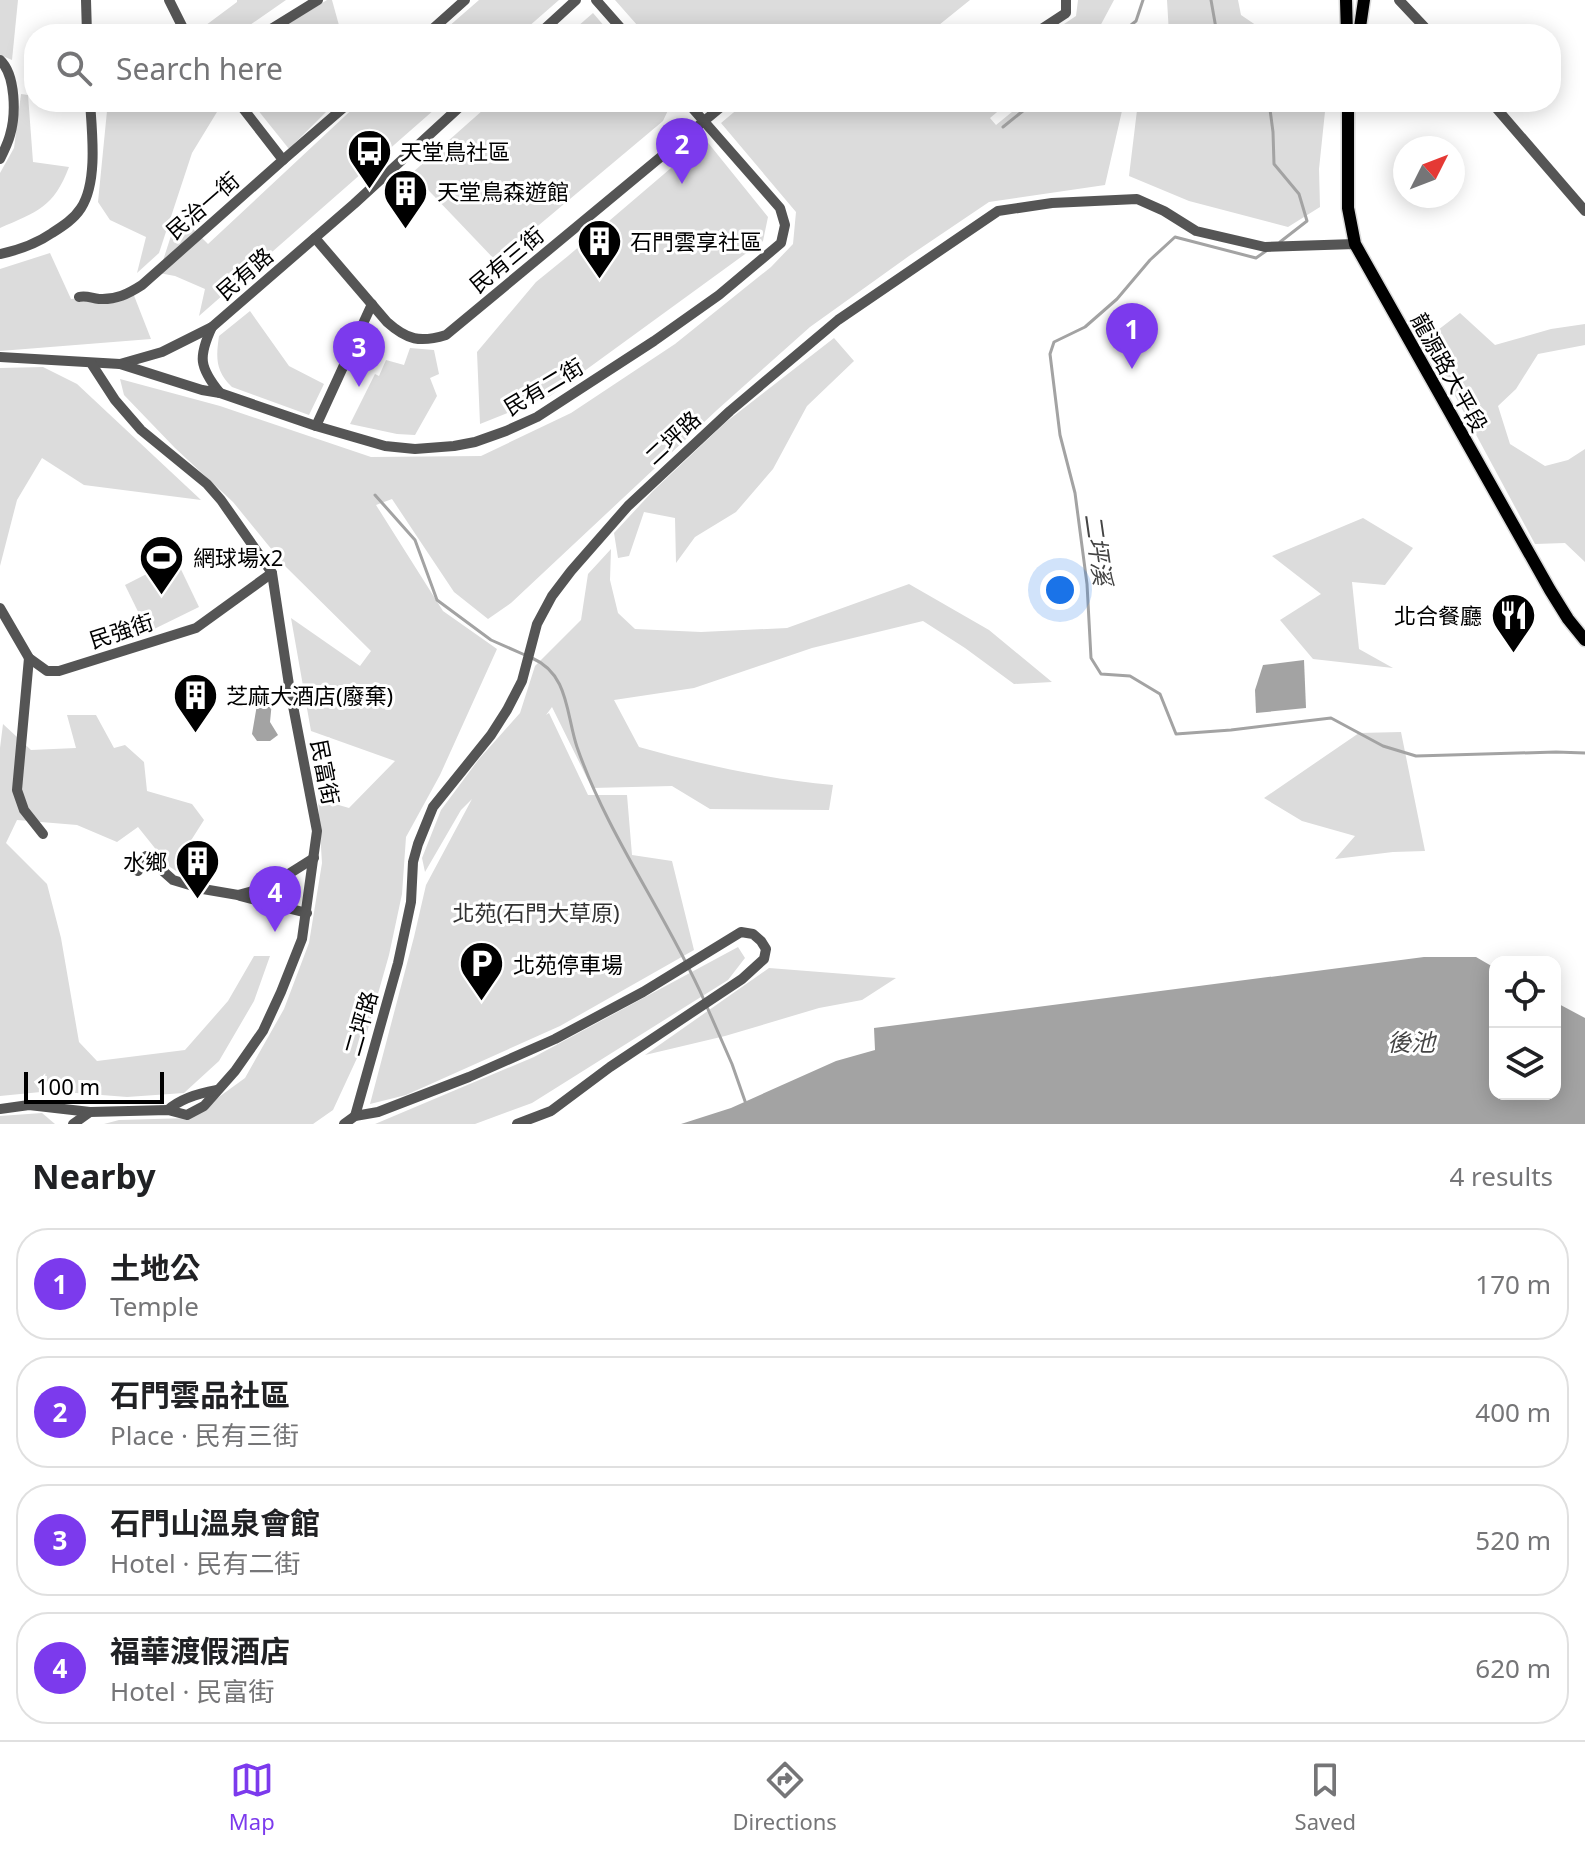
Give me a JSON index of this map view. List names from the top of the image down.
{
  "streets": {
    "main road": ["龍源路大平段"],
    "street": [
      "民治一街",
      "民有三街",
      "民有路",
      "民有二街",
      "二坪路",
      "民強街",
      "民富街"
    ]
  },
  "crossings": [
    ["民有三街", "民有路"],
    ["民有三街", "民有二街"],
    ["民有路", "民有二街"],
    ["民有路", "民富街"],
    ["龍源路大平段", "二坪路"],
    ["民強街", "民富街"]
  ],
  "water": ["二坪溪", "後池"],
  "parks": ["北苑(石門大草原)"],
  "places": {
    "bus stop": ["天堂鳥社區"],
    "building": [
      "天堂鳥森遊館",
      "石門雲享社區",
      "芝麻大酒店(廢棄)",
      "水鄉"
    ],
    "sports": ["網球場x2"],
    "restaurant": ["北合餐廳"],
    "parking": ["北苑停車場"]
  },
  "scale_bar": "100 m",
  "north": "top right",
  "page": {
    "search": "Search here",
    "pins": [
      "2",
      "1",
      "3",
      "4"
    ],
    "scale": "100 m",
    "heading": ["Nearby", "4 results"],
    "list": [
      {
        "mark": "1",
        "name": "土地公",
        "note": "Temple",
        "value": "170 m"
      },
      {
        "mark": "2",
        "name": "石門雲品社區",
        "note": "Place · 民有三街",
        "value": "400 m"
      },
      {
        "mark": "3",
        "name": "石門山溫泉會館",
        "note": "Hotel · 民有二街",
        "value": "520 m"
      },
      {
        "mark": "4",
        "name": "福華渡假酒店",
        "note": "Hotel · 民富街",
        "value": "620 m"
      }
    ],
    "nav": ["Map", "Directions", "Saved"]
  }
}
